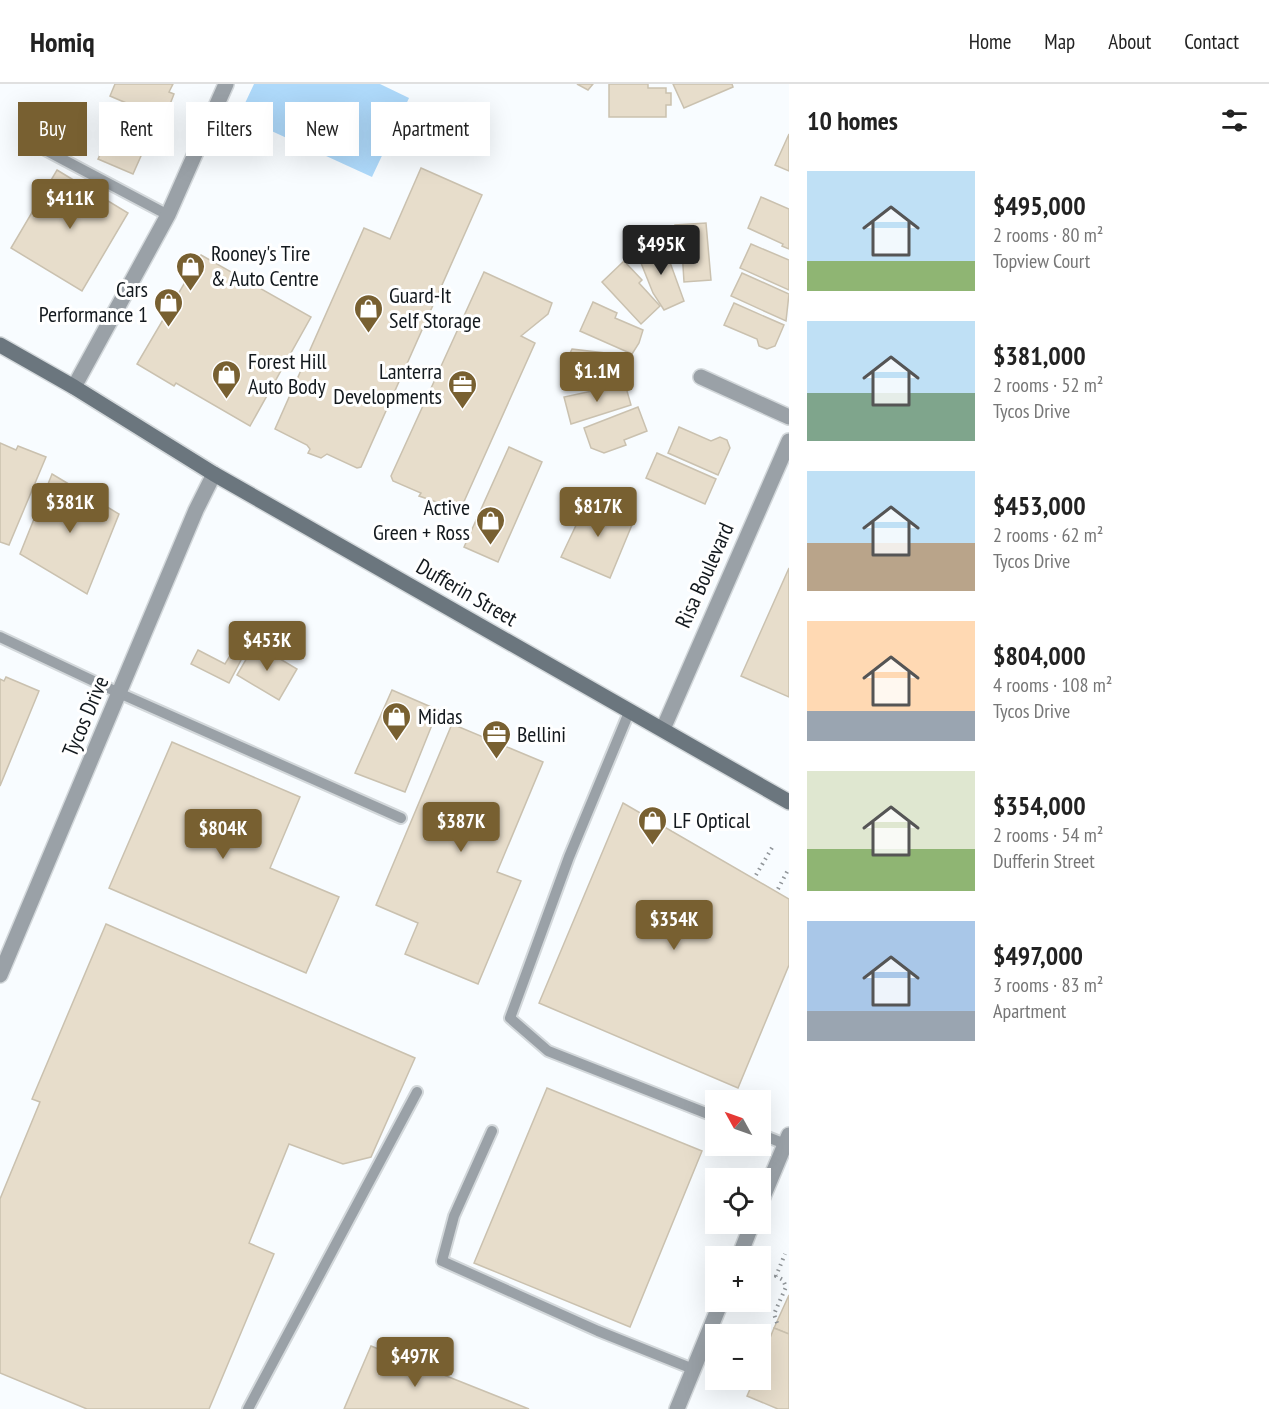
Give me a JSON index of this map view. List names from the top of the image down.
{
  "streets": {
    "main road": ["Dufferin Street"],
    "street": ["Risa Boulevard", "Tycos Drive"]
  },
  "crossings": [
    ["Risa Boulevard", "Dufferin Street"],
    ["Dufferin Street", "Tycos Drive"]
  ],
  "places": {
    "shop": [
      "Rooney's Tire & Auto Centre",
      "Cars Performance 1",
      "Guard-It Self Storage",
      "Forest Hill Auto Body",
      "Active Green + Ross",
      "Midas",
      "LF Optical"
    ],
    "office": ["Lanterra Developments", "Bellini"]
  },
  "north": "top left",
  "page": {
    "header": "Homiq",
    "nav": [
      "Home",
      "Map",
      "About",
      "Contact"
    ],
    "heading": "10 homes",
    "chip": [
      "Buy",
      "Rent",
      "Filters",
      "New",
      "Apartment"
    ],
    "list": [
      {
        "name": "$495,000",
        "note": "2 rooms · 80 m² · Topview Court"
      },
      {
        "name": "$381,000",
        "note": "2 rooms · 52 m² · Tycos Drive"
      },
      {
        "name": "$453,000",
        "note": "2 rooms · 62 m² · Tycos Drive"
      },
      {
        "name": "$804,000",
        "note": "4 rooms · 108 m² · Tycos Drive"
      },
      {
        "name": "$354,000",
        "note": "2 rooms · 54 m² · Dufferin Street"
      },
      {
        "name": "$497,000",
        "note": "3 rooms · 83 m² · Apartment"
      }
    ],
    "price": [
      "$411K",
      "$495K",
      "$1.1M",
      "$381K",
      "$817K",
      "$453K",
      "$387K",
      "$804K",
      "$354K",
      "$497K"
    ],
    "map_buttons": ["+", "−"]
  }
}
